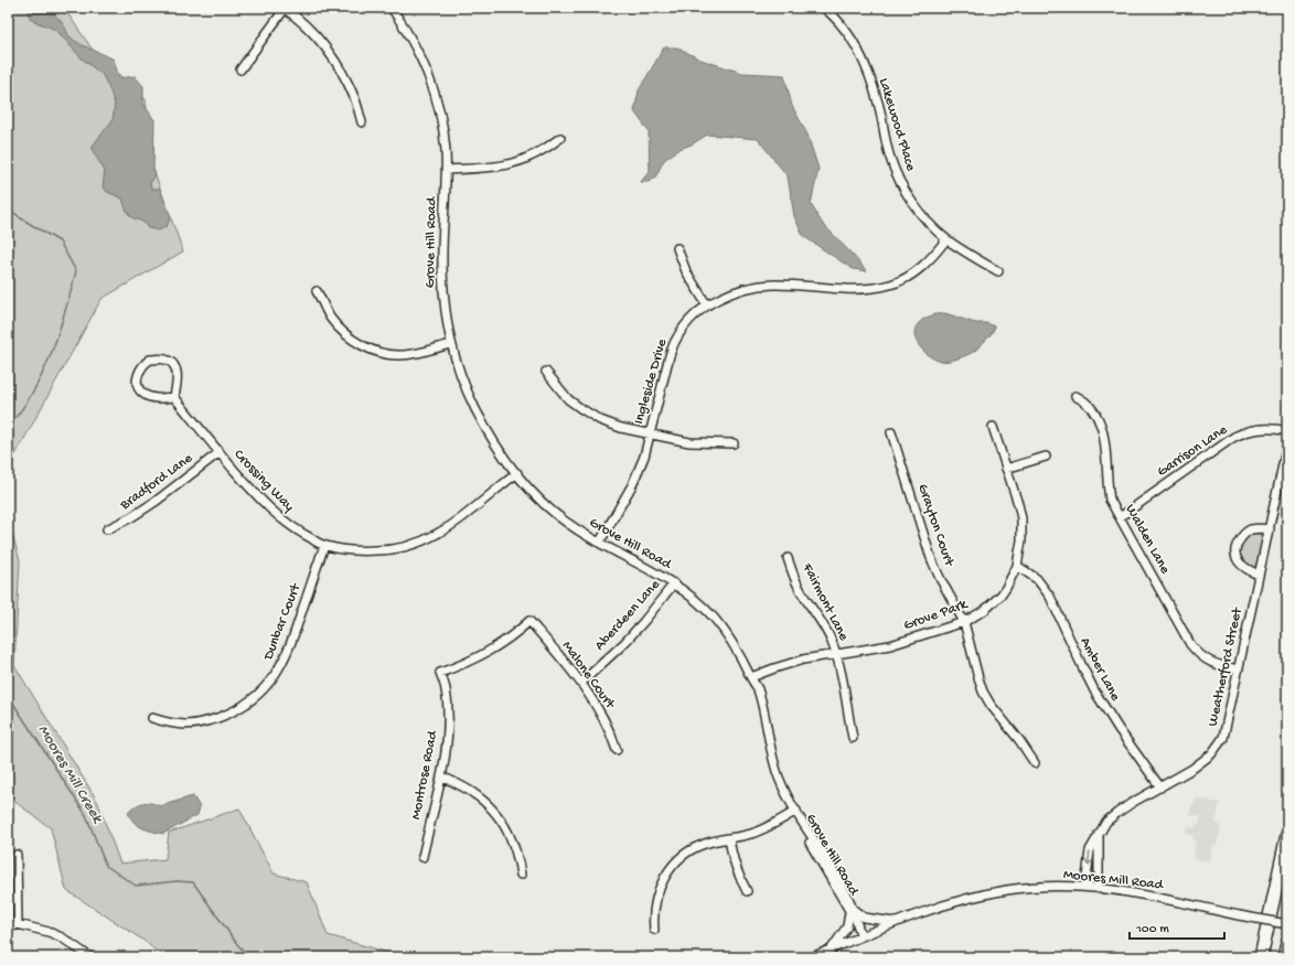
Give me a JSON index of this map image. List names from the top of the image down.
{
  "streets": {
    "street": [
      "Lakewood Place",
      "Grove Hill Road",
      "Ingleside Drive",
      "Garrison Lane",
      "Crossing Way",
      "Bradford Lane",
      "Grayton Court",
      "Walden Lane",
      "Fairmont Lane",
      "Aberdeen Lane",
      "Grove Park",
      "Dunbar Court",
      "Weatherford Street",
      "Amber Lane",
      "Malone Court",
      "Montrose Road",
      "Moores Mill Road"
    ]
  },
  "crossings": [
    ["Lakewood Place", "Ingleside Drive"],
    ["Grove Hill Road", "Ingleside Drive"],
    ["Grove Hill Road", "Crossing Way"],
    ["Grove Hill Road", "Aberdeen Lane"],
    ["Grove Hill Road", "Grove Park"],
    ["Grove Hill Road", "Moores Mill Road"],
    ["Garrison Lane", "Walden Lane"],
    ["Crossing Way", "Bradford Lane"],
    ["Crossing Way", "Dunbar Court"],
    ["Grayton Court", "Grove Park"],
    ["Walden Lane", "Weatherford Street"],
    ["Fairmont Lane", "Grove Park"],
    ["Aberdeen Lane", "Malone Court"],
    ["Grove Park", "Amber Lane"],
    ["Weatherford Street", "Amber Lane"],
    ["Weatherford Street", "Moores Mill Road"],
    ["Malone Court", "Montrose Road"]
  ],
  "water": ["Moores Mill Creek"],
  "scale_bar": "100 m"
}
